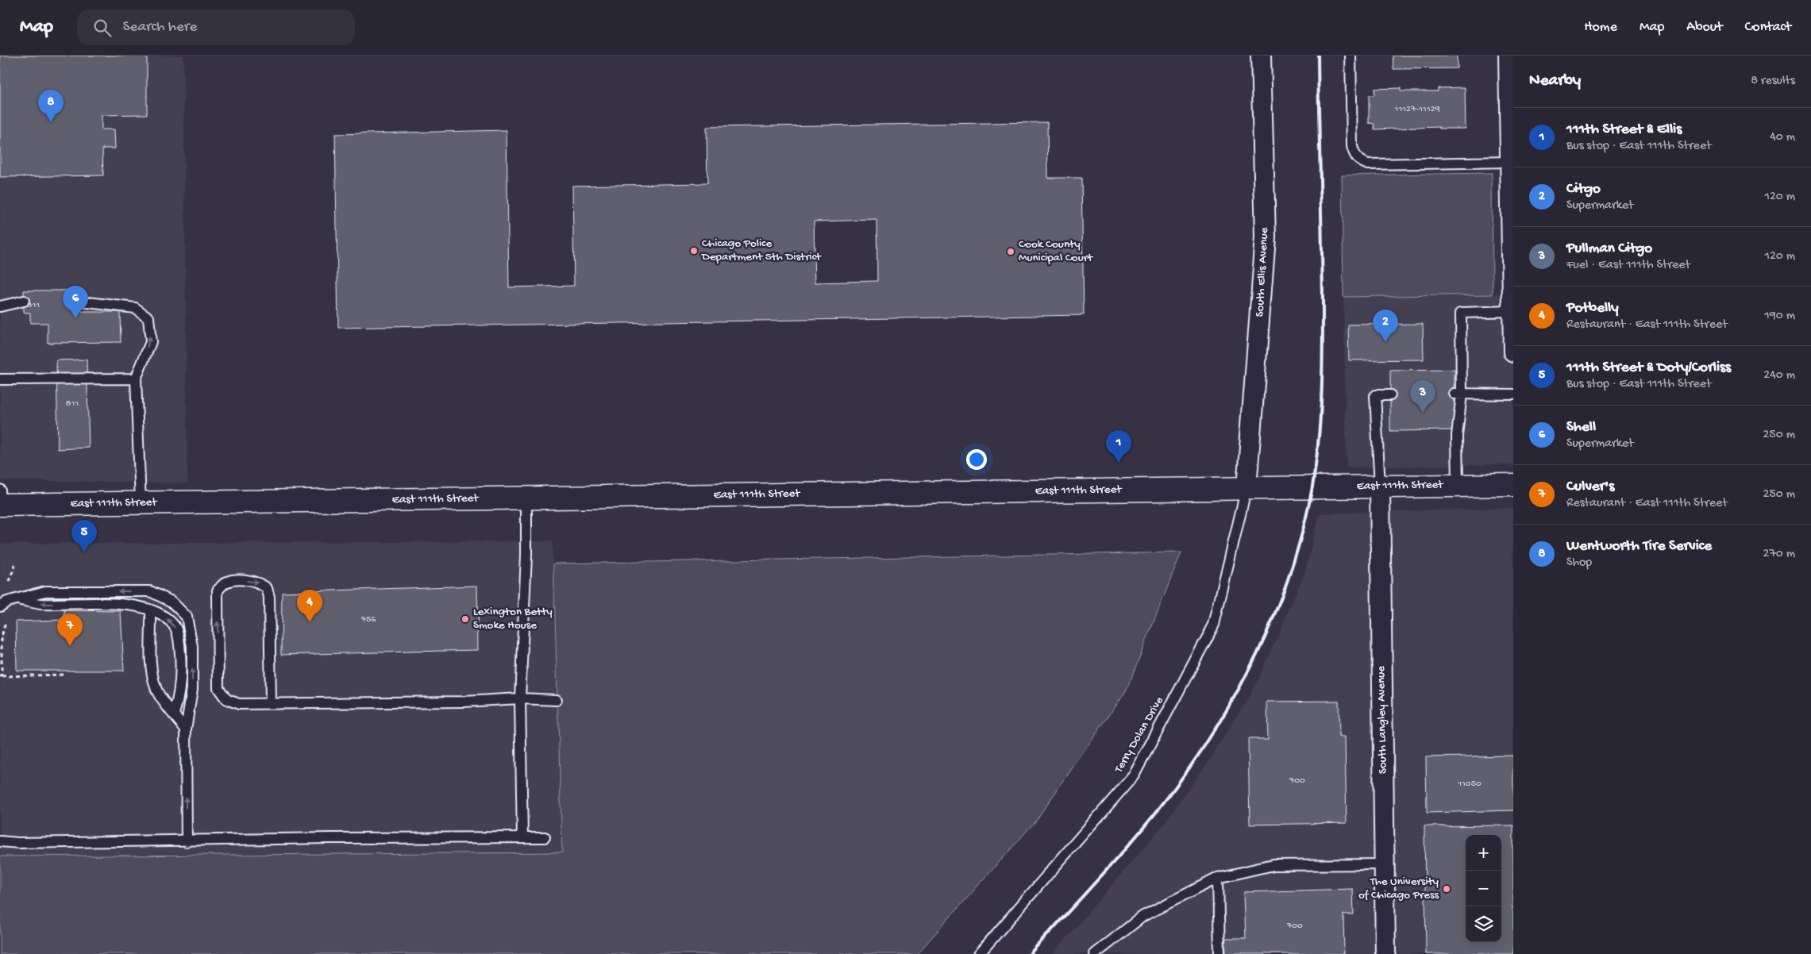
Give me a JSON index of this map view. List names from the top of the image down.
{
  "streets": {
    "main road": ["East 111th Street"],
    "street": ["South Ellis Avenue", "South Langley Avenue"],
    "lane": ["Terry Dolan Drive"]
  },
  "crossings": [
    ["South Ellis Avenue", "East 111th Street"],
    ["South Ellis Avenue", "Terry Dolan Drive"],
    ["East 111th Street", "South Langley Avenue"],
    ["East 111th Street", "Terry Dolan Drive"]
  ],
  "places": [
    "Chicago Police Department 5th District",
    "Cook County Municipal Court",
    "Lexington Betty Smoke House",
    "The University of Chicago Press"
  ],
  "house_numbers": [
    "11127-11129",
    "811",
    "811",
    "756",
    "700",
    "11050",
    "700"
  ],
  "page": {
    "header": "Map",
    "search": "Search here",
    "nav": [
      "Home",
      "Map",
      "About",
      "Contact"
    ],
    "heading": ["Nearby", "8 results"],
    "pins": [
      "8",
      "6",
      "2",
      "3",
      "1",
      "5",
      "4",
      "7"
    ],
    "list": [
      {
        "mark": "1",
        "name": "111th Street & Ellis",
        "note": "Bus stop · East 111th Street",
        "value": "40 m"
      },
      {
        "mark": "2",
        "name": "Citgo",
        "note": "Supermarket",
        "value": "120 m"
      },
      {
        "mark": "3",
        "name": "Pullman Citgo",
        "note": "Fuel · East 111th Street",
        "value": "120 m"
      },
      {
        "mark": "4",
        "name": "Potbelly",
        "note": "Restaurant · East 111th Street",
        "value": "190 m"
      },
      {
        "mark": "5",
        "name": "111th Street & Doty/Corliss",
        "note": "Bus stop · East 111th Street",
        "value": "240 m"
      },
      {
        "mark": "6",
        "name": "Shell",
        "note": "Supermarket",
        "value": "250 m"
      },
      {
        "mark": "7",
        "name": "Culver's",
        "note": "Restaurant · East 111th Street",
        "value": "250 m"
      },
      {
        "mark": "8",
        "name": "Wentworth Tire Service",
        "note": "Shop",
        "value": "270 m"
      }
    ],
    "map_buttons": ["+", "−"]
  }
}
